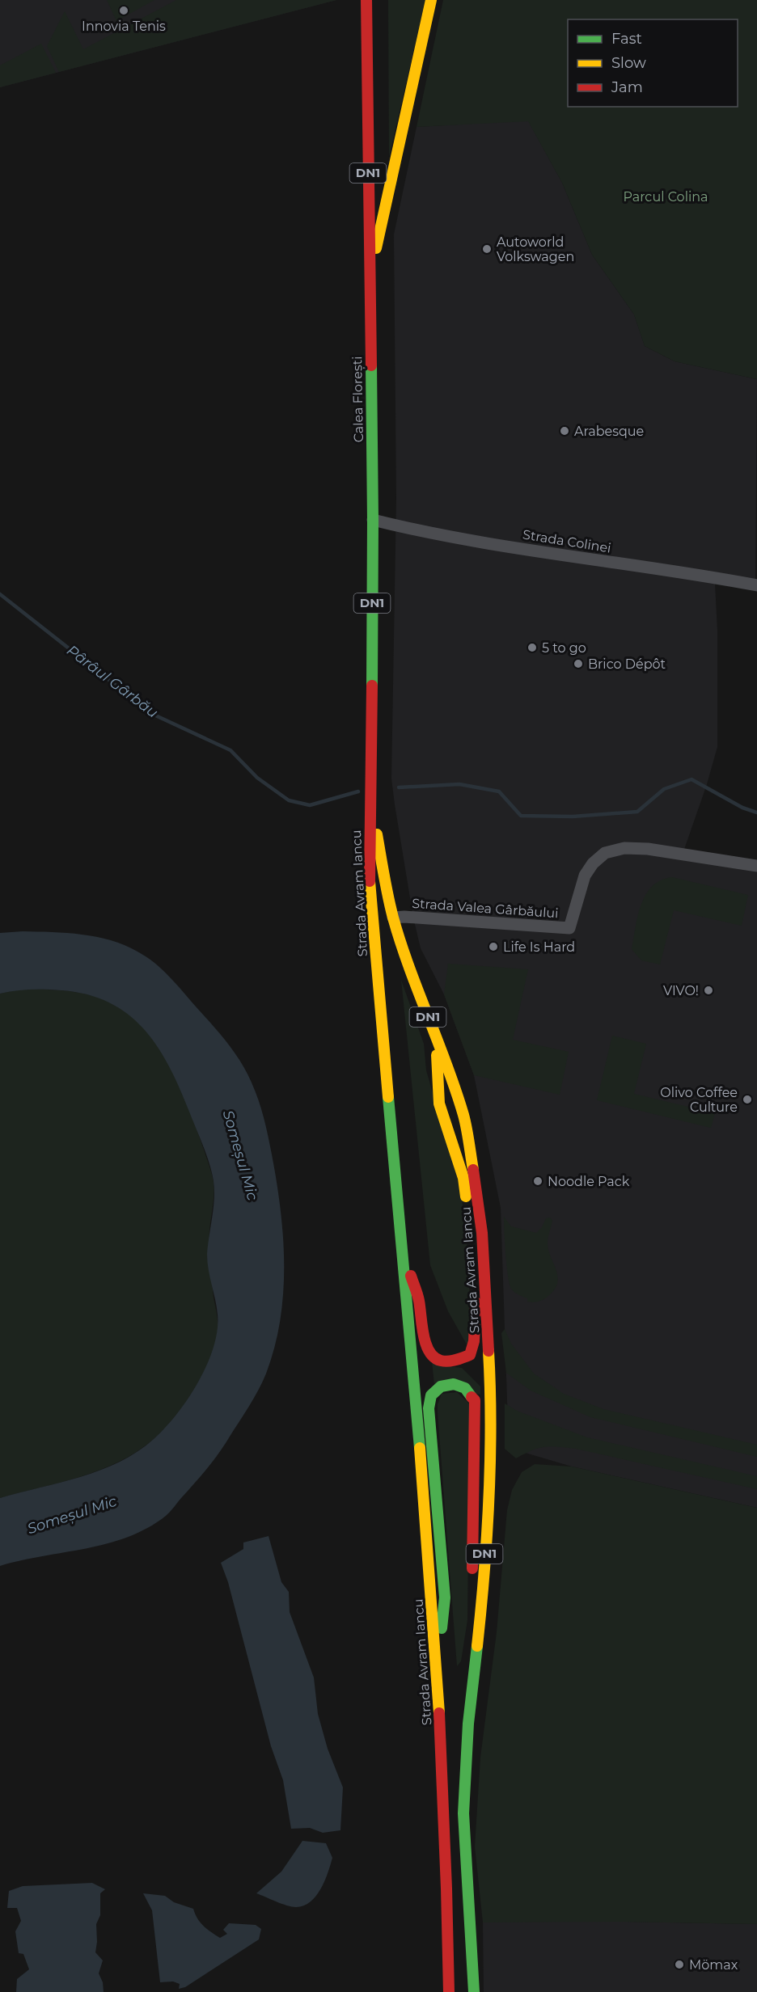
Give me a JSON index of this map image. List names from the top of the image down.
{
  "streets": {
    "main road": ["DN1", "Calea Florești", "Strada Avram Iancu"],
    "street": ["Strada Colinei", "Strada Valea Gârbăului"]
  },
  "crossings": [
    ["Calea Florești", "Strada Colinei"],
    ["Calea Florești", "Strada Avram Iancu"],
    ["Strada Avram Iancu", "Strada Valea Gârbăului"]
  ],
  "water": ["Pârâul Gârbău", "Someșul Mic"],
  "parks": ["Parcul Colina"],
  "places": [
    "Innovia Tenis",
    "Autoworld Volkswagen",
    "Arabesque",
    "5 to go",
    "Brico Dépôt",
    "Life Is Hard",
    "VIVO!",
    "Olivo Coffee Culture",
    "Noodle Pack",
    "Mömax"
  ],
  "legend": ["Fast", "Slow", "Jam"]
}
